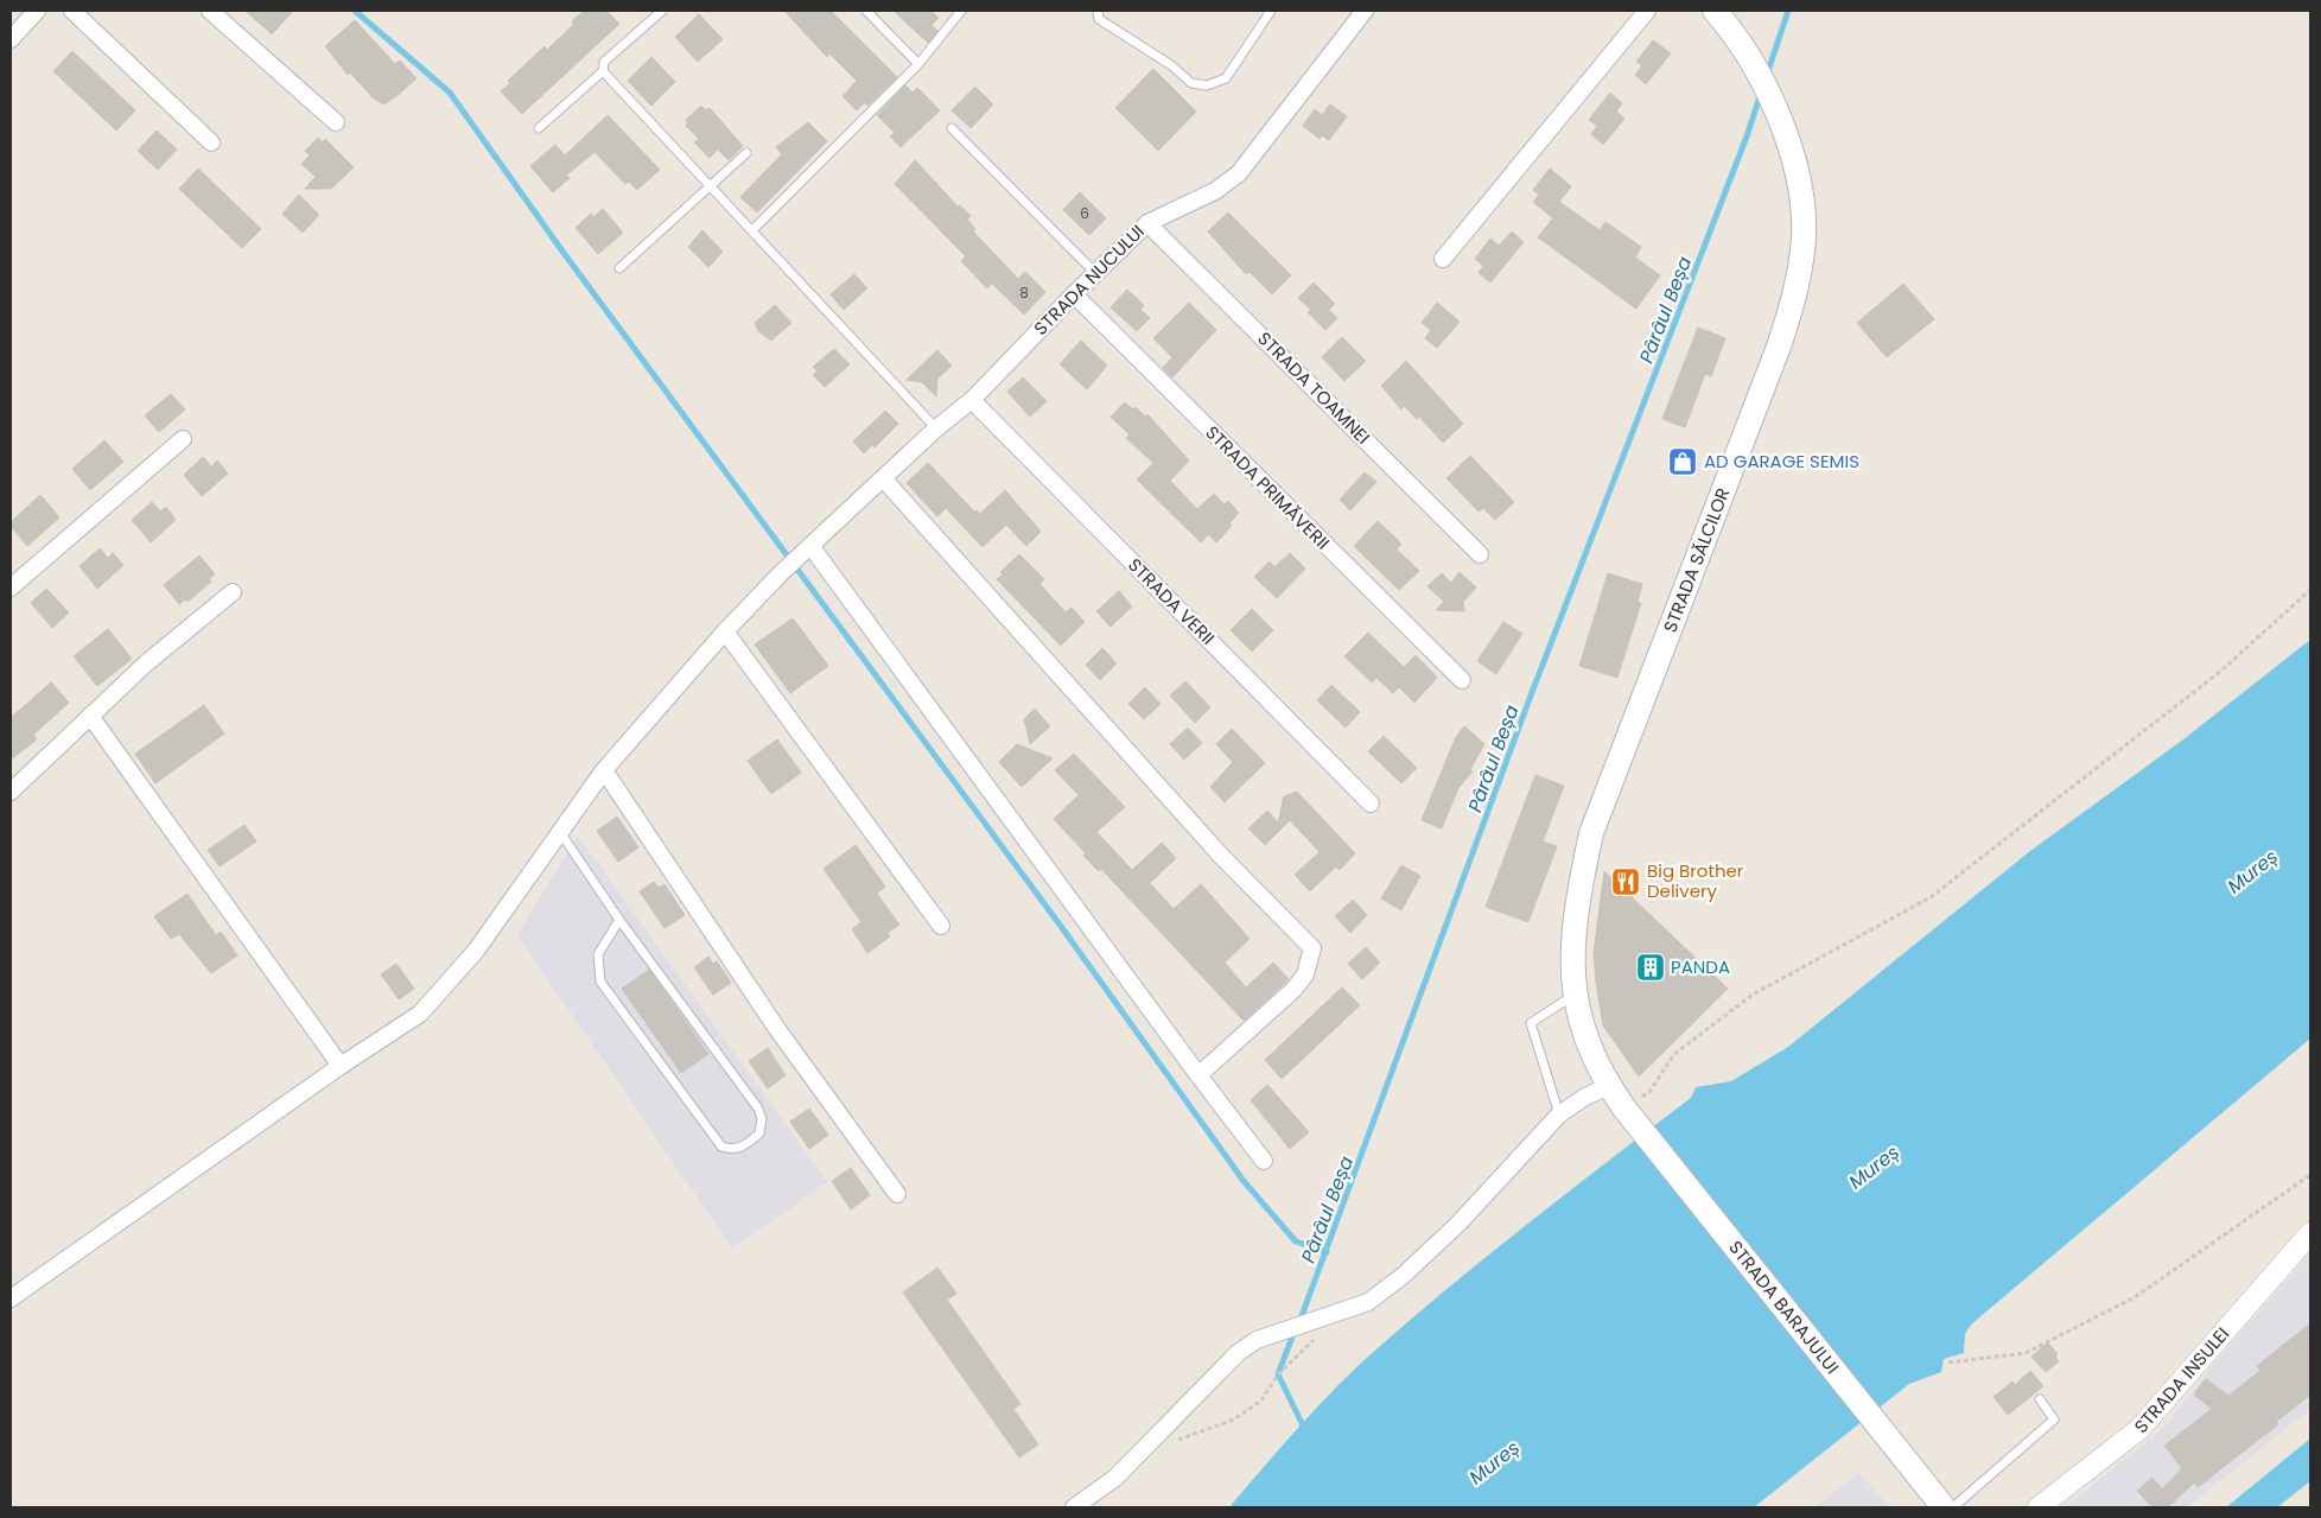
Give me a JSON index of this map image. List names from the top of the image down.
{
  "streets": {
    "main road": ["STRADA SĂLCILOR", "STRADA BARAJULUI"],
    "street": [
      "STRADA NUCULUI",
      "STRADA TOAMNEI",
      "STRADA PRIMĂVERII",
      "STRADA VERII",
      "STRADA INSULEI"
    ]
  },
  "crossings": [
    ["STRADA NUCULUI", "STRADA TOAMNEI"],
    ["STRADA NUCULUI", "STRADA PRIMĂVERII"],
    ["STRADA NUCULUI", "STRADA VERII"],
    ["STRADA SĂLCILOR", "STRADA BARAJULUI"]
  ],
  "water": ["Pârâul Beșa", "Mureș"],
  "places": {
    "shop": ["AD GARAGE SEMIS"],
    "restaurant": ["Big Brother Delivery"],
    "building": ["PANDA"]
  },
  "house_numbers": ["6", "8"]
}
